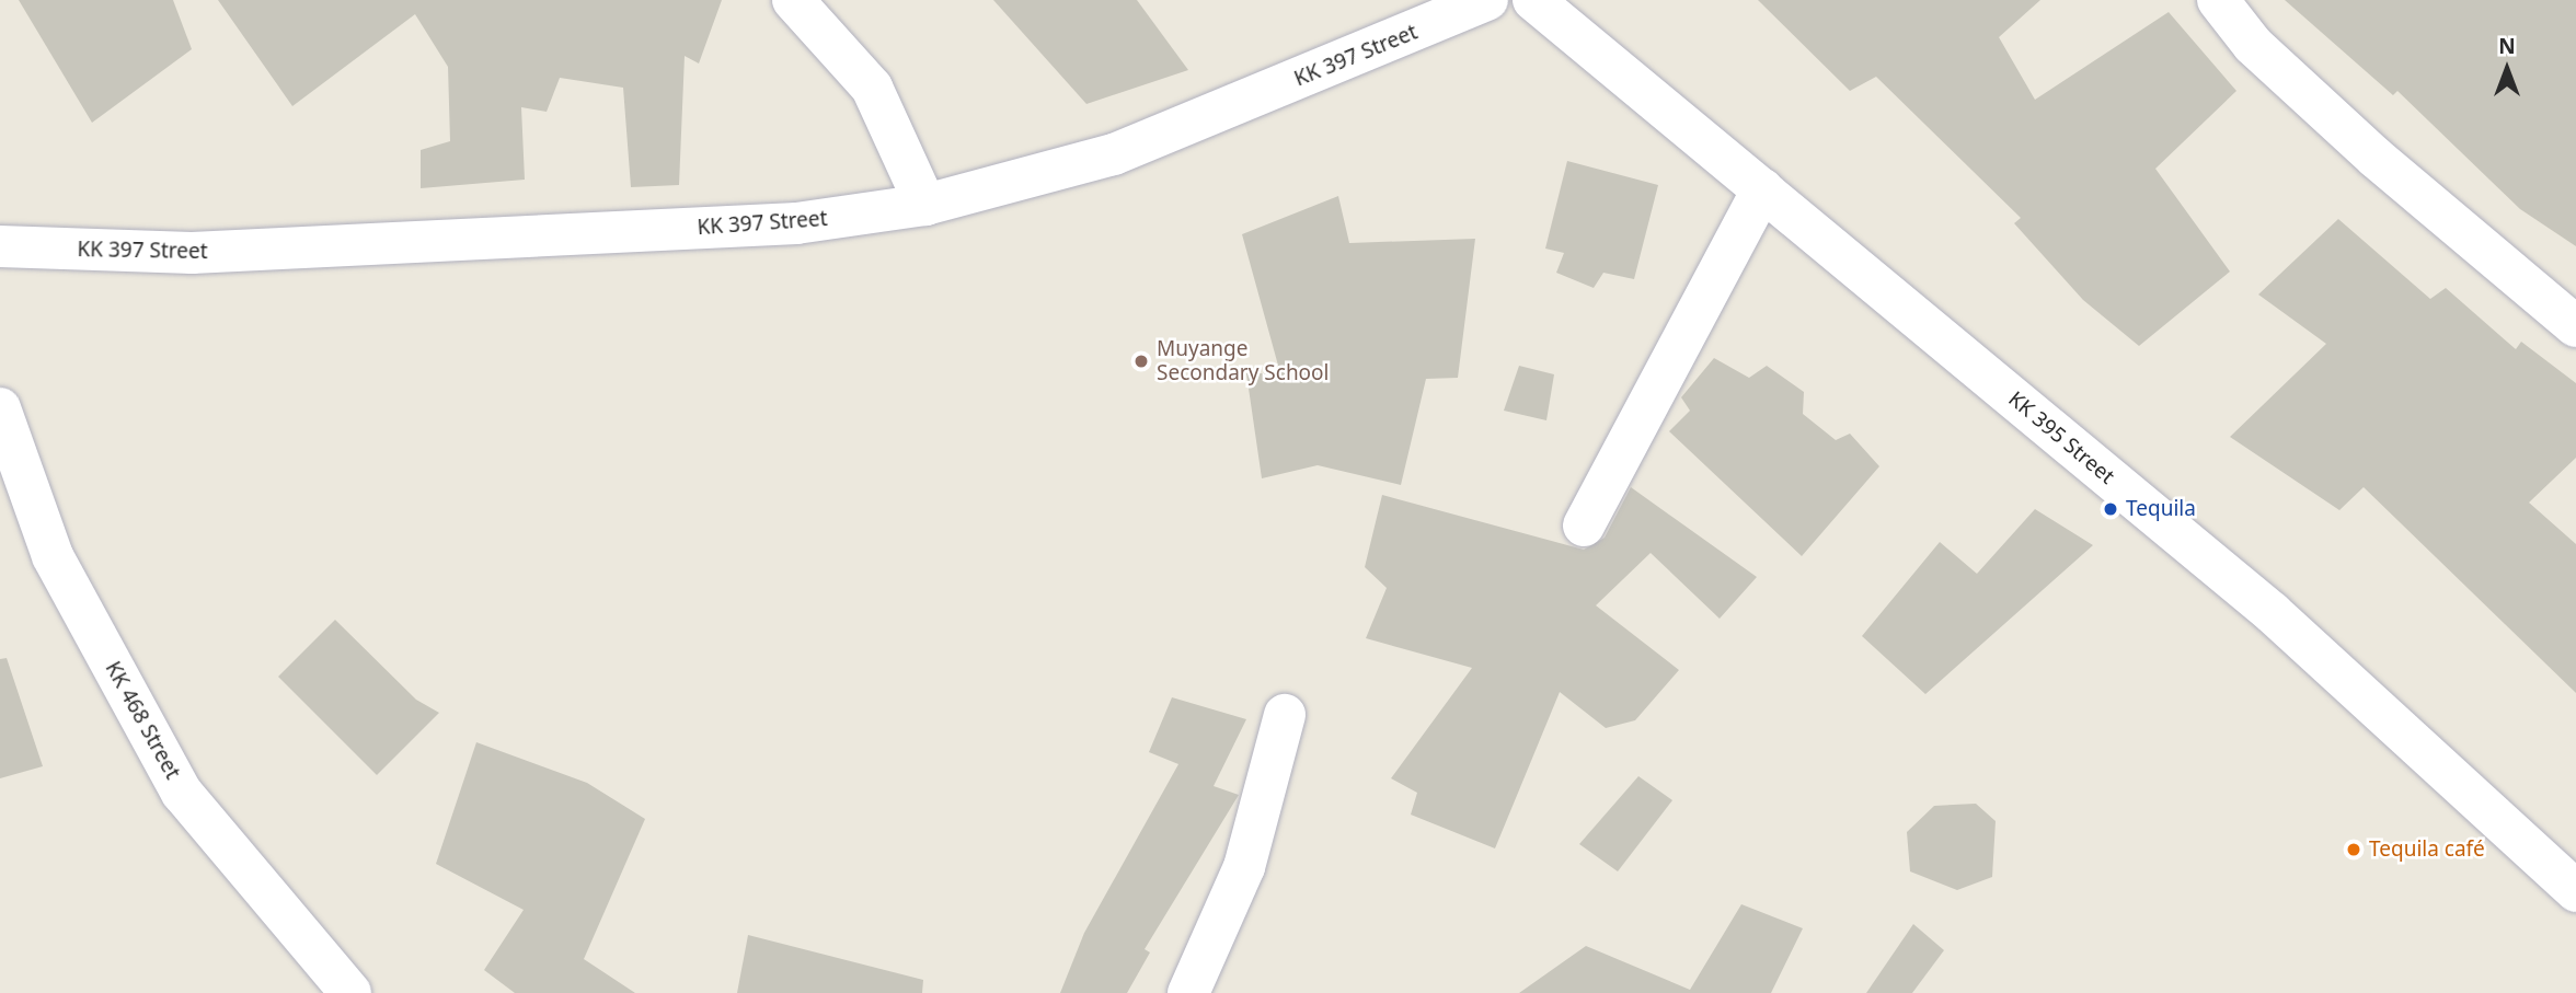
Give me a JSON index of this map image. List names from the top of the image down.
{
  "streets": {
    "street": ["KK 397 Street", "KK 395 Street", "KK 468 Street"]
  },
  "places": ["Muyange Secondary School", "Tequila", "Tequila café"],
  "north": "top"
}
